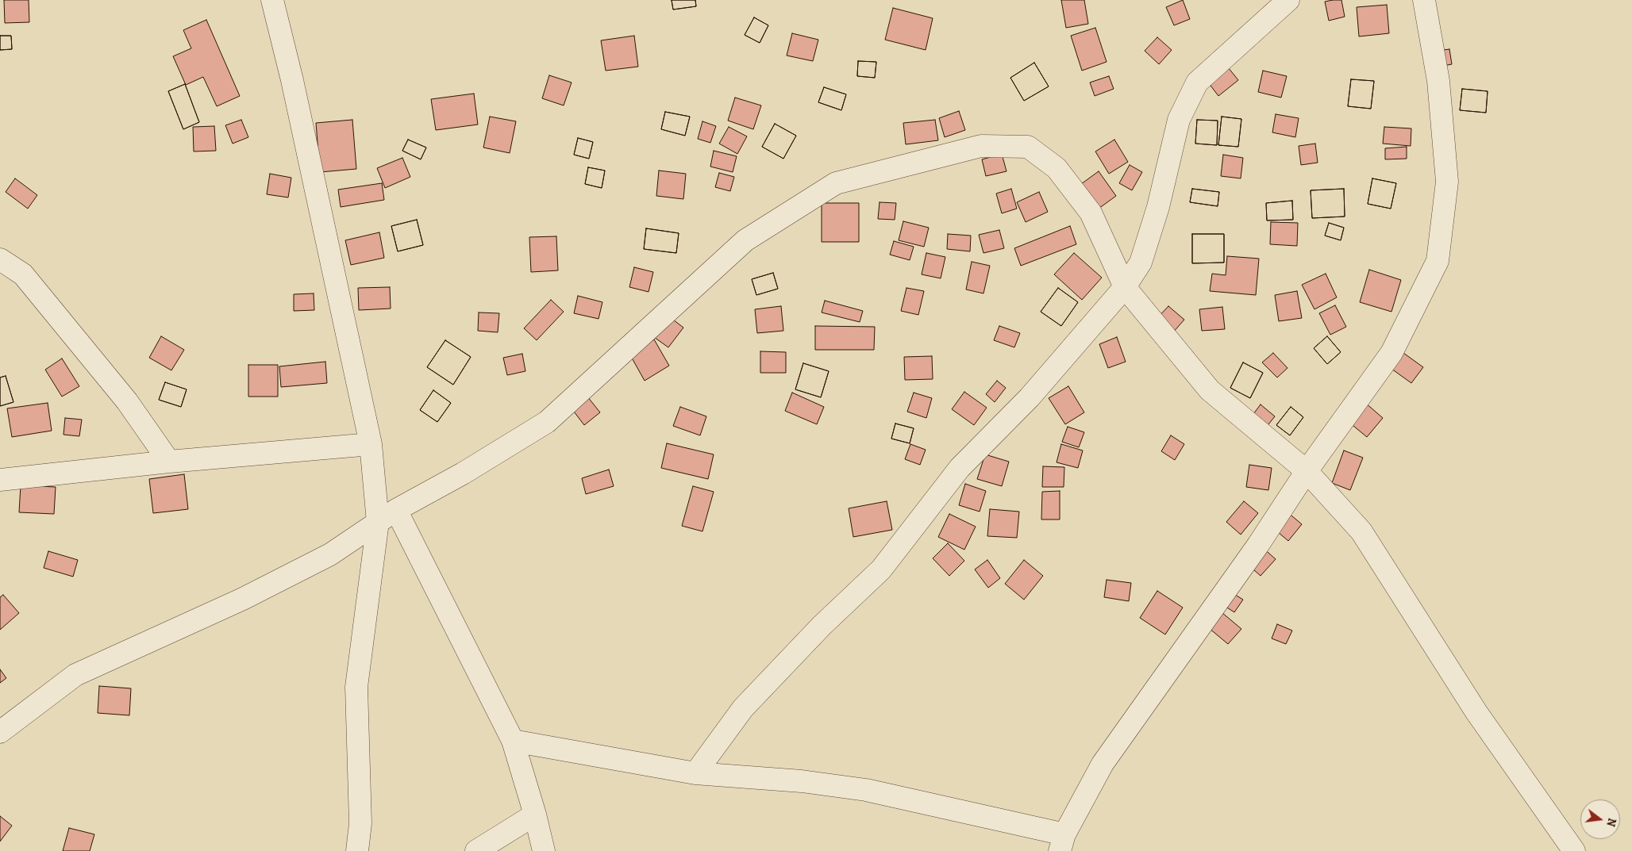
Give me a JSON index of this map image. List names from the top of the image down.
{
  "north": "right"
}
